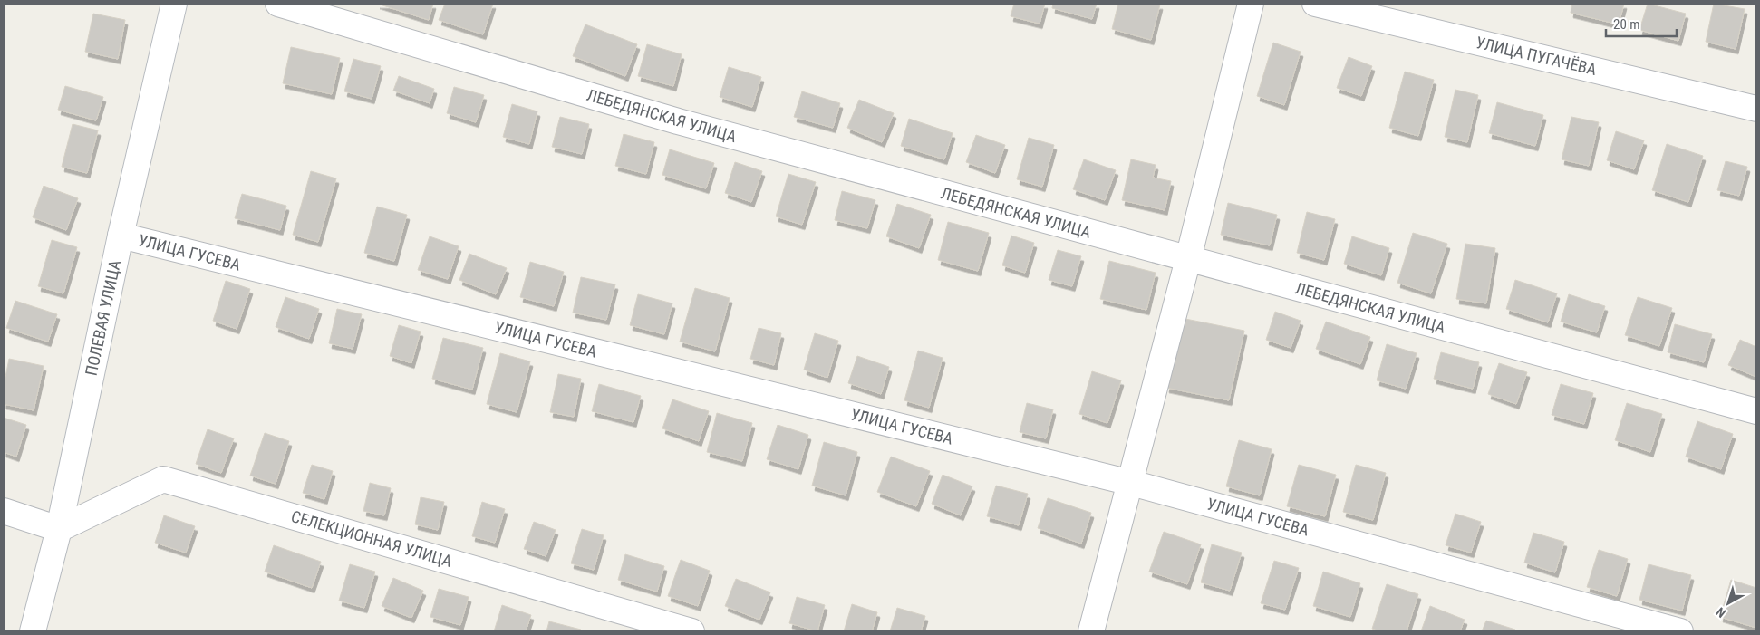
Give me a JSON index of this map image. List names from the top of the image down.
{
  "streets": {
    "street": [
      "УЛИЦА ПУГАЧЁВА",
      "ЛЕБЕДЯНСКАЯ УЛИЦА",
      "УЛИЦА ГУСЕВА",
      "ПОЛЕВАЯ УЛИЦА",
      "СЕЛЕКЦИОННАЯ УЛИЦА"
    ]
  },
  "crossings": [
    ["УЛИЦА ГУСЕВА", "ПОЛЕВАЯ УЛИЦА"],
    ["ПОЛЕВАЯ УЛИЦА", "СЕЛЕКЦИОННАЯ УЛИЦА"]
  ],
  "scale_bar": "20 m",
  "north": "bottom left"
}
